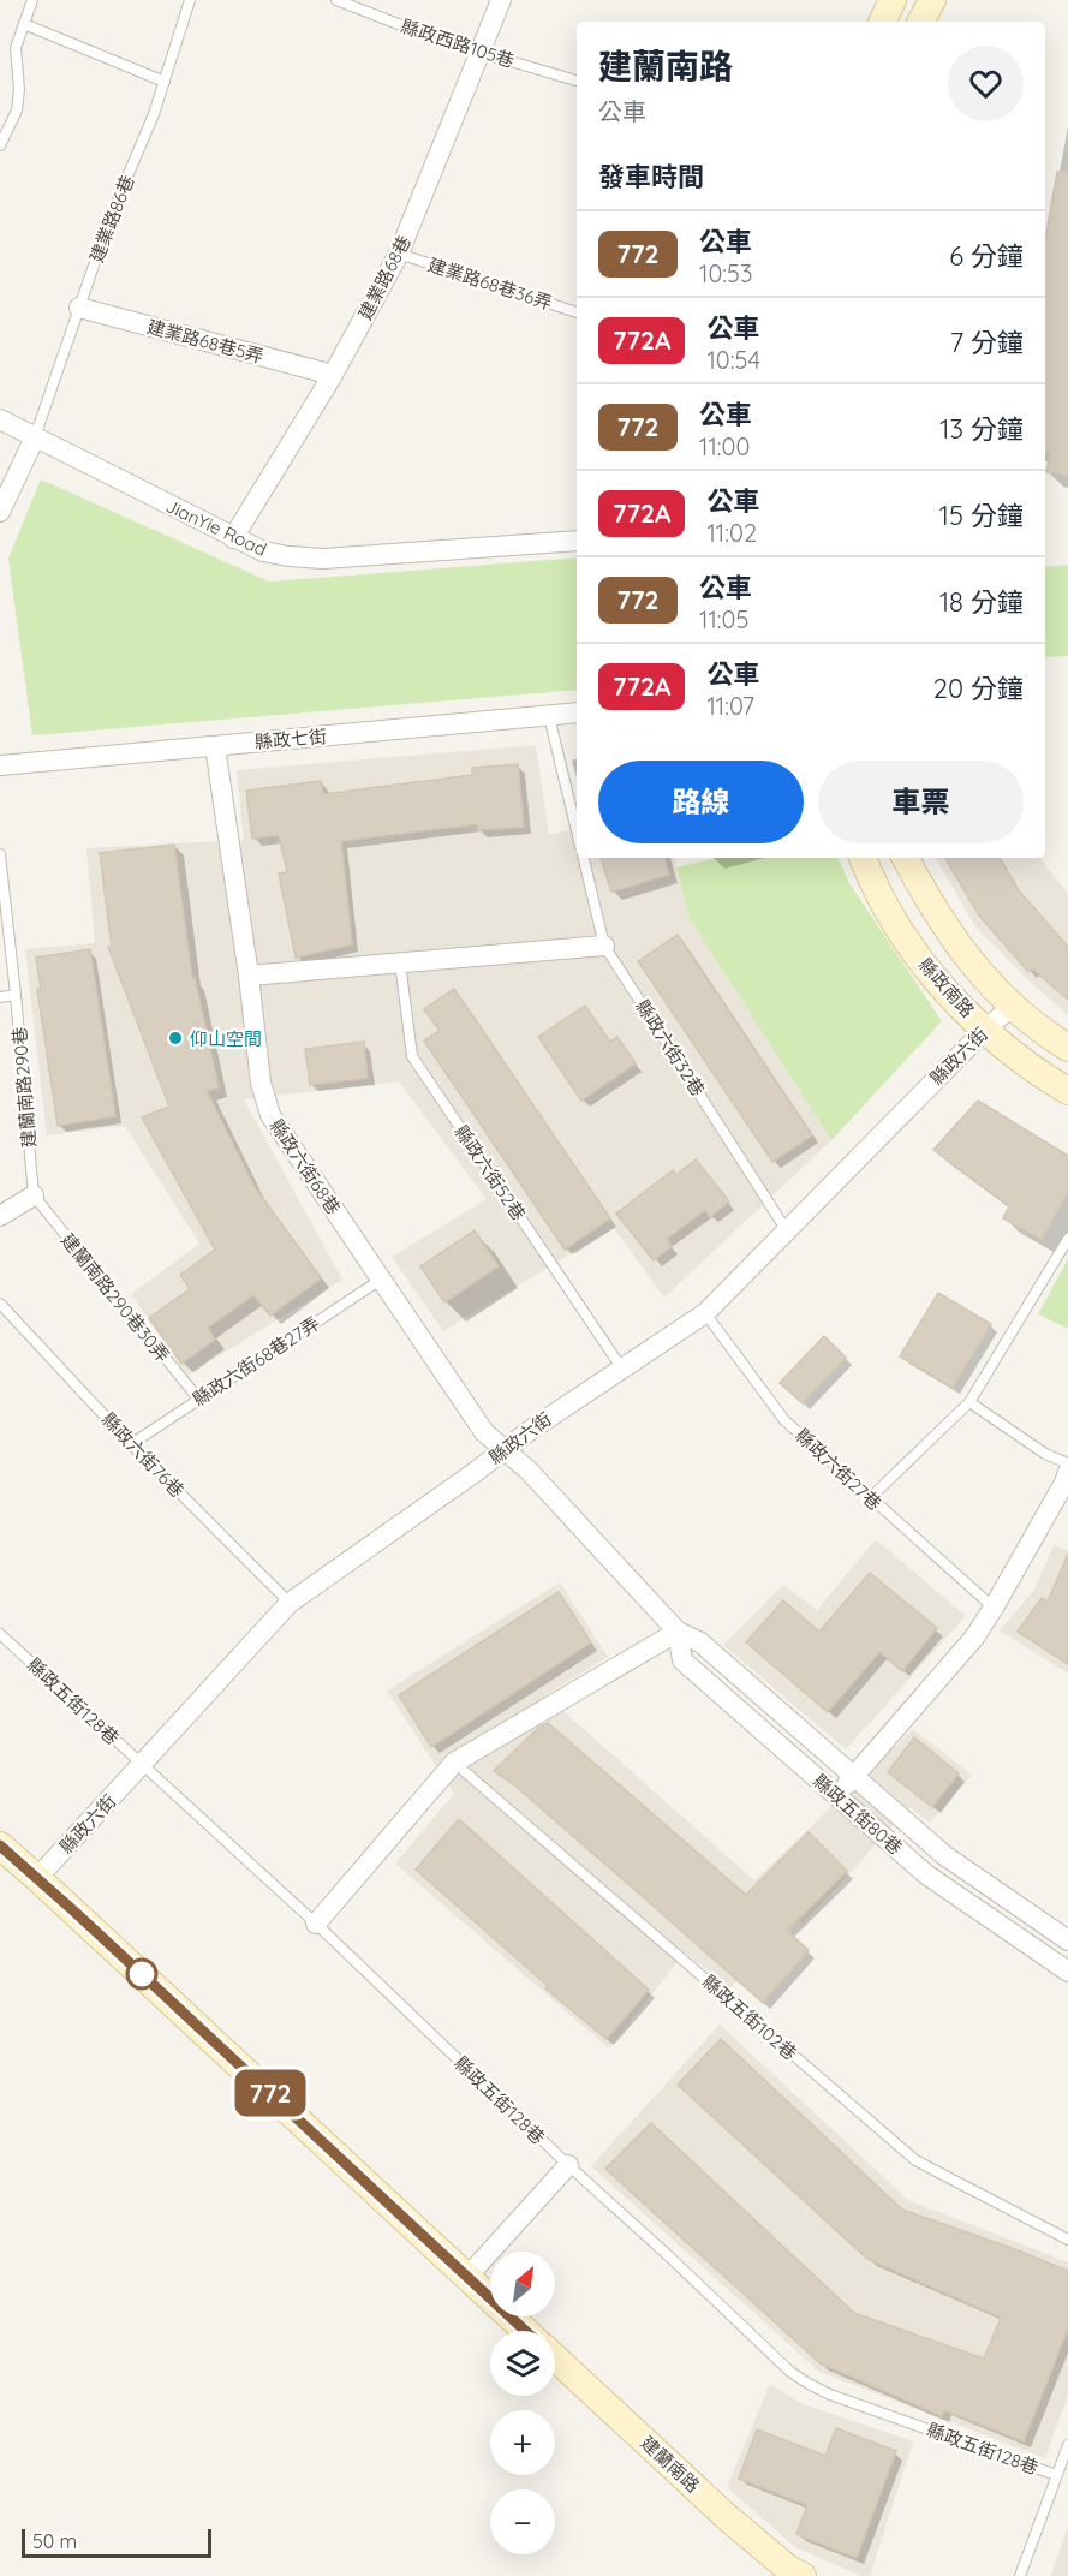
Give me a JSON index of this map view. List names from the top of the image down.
{
  "streets": {
    "street": [
      "建業路68巷",
      "建業路68巷5弄",
      "JianYie Road",
      "縣政七街",
      "縣政南路",
      "縣政六街",
      "縣政六街68巷",
      "縣政五街80巷",
      "建蘭南路"
    ],
    "lane": [
      "縣政西路105巷",
      "建業路86巷",
      "建業路68巷36弄",
      "縣政六街32巷",
      "建蘭南路290巷",
      "縣政六街52巷",
      "建蘭南路290巷30弄",
      "縣政六街68巷27弄",
      "縣政六街76巷",
      "縣政六街27巷",
      "縣政五街128巷",
      "縣政五街102巷"
    ]
  },
  "crossings": [
    ["縣政西路105巷", "建業路68巷"],
    ["建業路86巷", "建業路68巷5弄"],
    ["建業路86巷", "JianYie Road"],
    ["建業路68巷", "建業路68巷36弄"],
    ["建業路68巷", "建業路68巷5弄"],
    ["建業路68巷", "JianYie Road"],
    ["縣政七街", "縣政六街68巷"],
    ["縣政南路", "縣政六街"],
    ["縣政六街32巷", "縣政六街"],
    ["縣政六街", "縣政六街68巷"],
    ["縣政六街", "縣政六街52巷"],
    ["縣政六街", "縣政六街76巷"],
    ["縣政六街", "縣政六街27巷"],
    ["縣政六街", "縣政五街128巷"],
    ["縣政六街", "縣政五街80巷"],
    ["縣政六街", "建蘭南路"],
    ["建蘭南路290巷", "建蘭南路290巷30弄"],
    ["縣政六街68巷", "縣政六街68巷27弄"],
    ["縣政六街68巷", "縣政五街80巷"],
    ["建蘭南路290巷30弄", "縣政六街68巷27弄"],
    ["縣政六街68巷27弄", "縣政六街76巷"]
  ],
  "places": ["仰山空間"],
  "lines": ["bus line 772"],
  "scale_bar": "50 m",
  "north": "top right",
  "page": {
    "on_map": "772",
    "heading": [
      ["建蘭南路", "公車"],
      "發車時間"
    ],
    "list": [
      {
        "mark": "772",
        "name": "公車",
        "note": "10:53",
        "value": "6 分鐘"
      },
      {
        "mark": "772A",
        "name": "公車",
        "note": "10:54",
        "value": "7 分鐘"
      },
      {
        "mark": "772",
        "name": "公車",
        "note": "11:00",
        "value": "13 分鐘"
      },
      {
        "mark": "772A",
        "name": "公車",
        "note": "11:02",
        "value": "15 分鐘"
      },
      {
        "mark": "772",
        "name": "公車",
        "note": "11:05",
        "value": "18 分鐘"
      },
      {
        "mark": "772A",
        "name": "公車",
        "note": "11:07",
        "value": "20 分鐘"
      }
    ],
    "buttons": ["路線", "車票"],
    "map_buttons": ["+", "−"],
    "scale": "50 m"
  }
}
